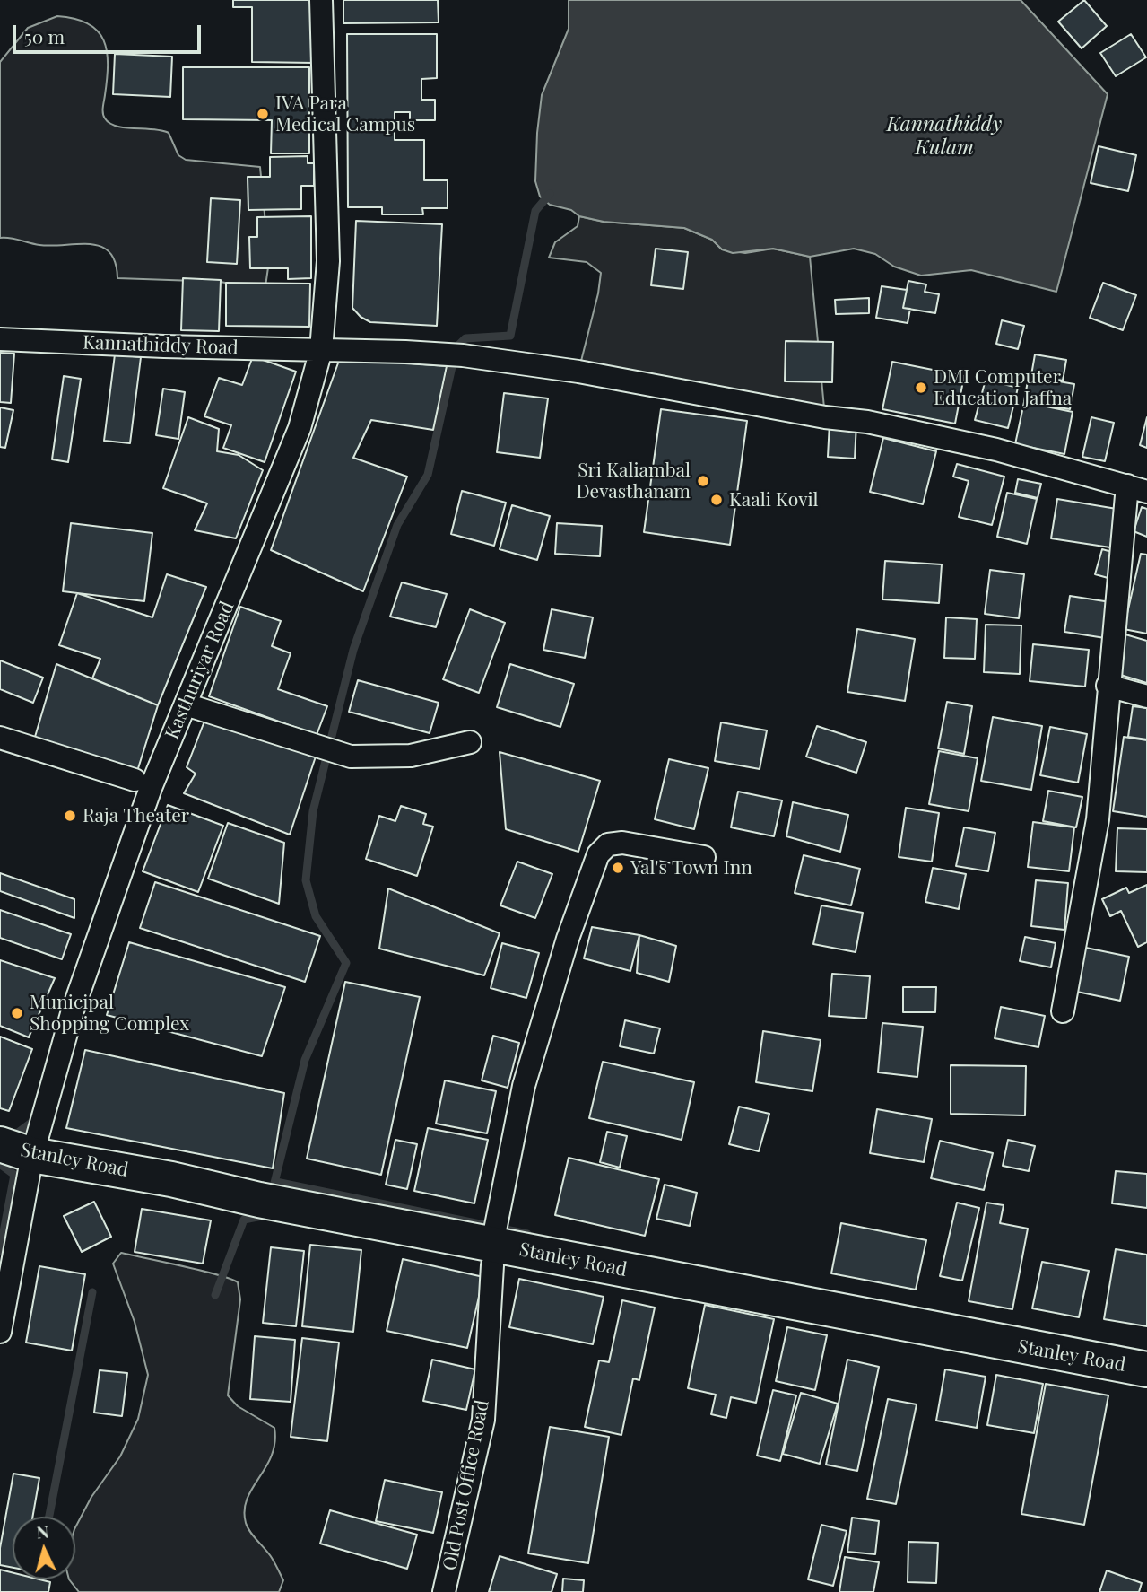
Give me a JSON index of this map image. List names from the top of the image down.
{
  "streets": {
    "main road": ["Stanley Road"],
    "street": ["Kannathiddy Road", "Kasthuriyar Road", "Old Post Office Road"]
  },
  "crossings": [
    ["Kannathiddy Road", "Kasthuriyar Road"],
    ["Kasthuriyar Road", "Stanley Road"],
    ["Stanley Road", "Old Post Office Road"]
  ],
  "water": ["Kannathiddy Kulam"],
  "places": [
    "IVA Para Medical Campus",
    "DMI Computer Education Jaffna",
    "Sri Kaliambal Devasthanam",
    "Kaali Kovil",
    "Raja Theater",
    "Yal's Town Inn",
    "Municipal Shopping Complex"
  ],
  "scale_bar": "50 m",
  "north": "top"
}
